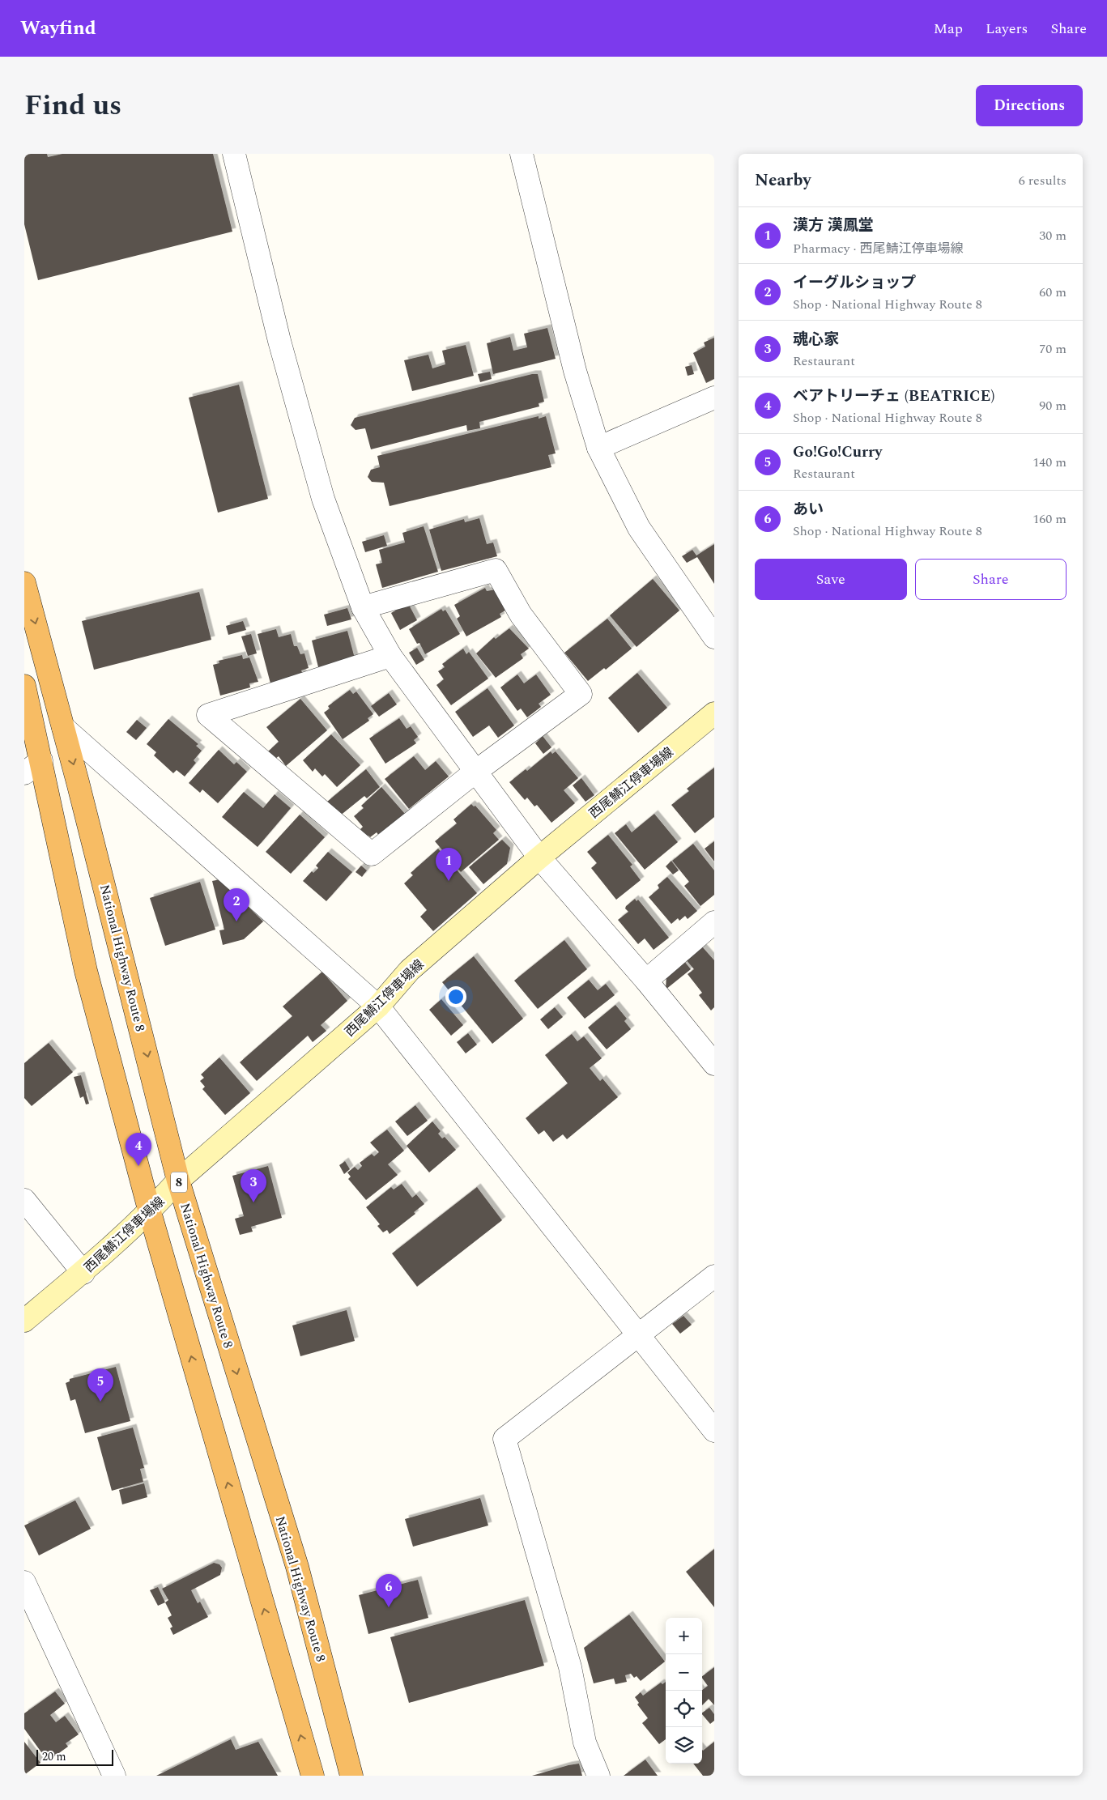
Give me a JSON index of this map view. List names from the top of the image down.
{
  "streets": {
    "highway": ["National Highway Route 8", "8"],
    "main road": ["西尾鯖江停車場線"]
  },
  "crossings": [
    ["西尾鯖江停車場線", "National Highway Route 8"]
  ],
  "scale_bar": "20 m",
  "page": {
    "header": "Wayfind",
    "nav": ["Map", "Layers", "Share"],
    "title": "Find us",
    "buttons": [
      "Directions",
      ["Save", "Share"]
    ],
    "heading": ["Nearby", "6 results"],
    "list": [
      {
        "mark": "1",
        "name": "漢方 漢鳳堂",
        "note": "Pharmacy · 西尾鯖江停車場線",
        "value": "30 m"
      },
      {
        "mark": "2",
        "name": "イーグルショップ",
        "note": "Shop · National Highway Route 8",
        "value": "60 m"
      },
      {
        "mark": "3",
        "name": "魂心家",
        "note": "Restaurant",
        "value": "70 m"
      },
      {
        "mark": "4",
        "name": "ベアトリーチェ (BEATRICE)",
        "note": "Shop · National Highway Route 8",
        "value": "90 m"
      },
      {
        "mark": "5",
        "name": "Go!Go!Curry",
        "note": "Restaurant",
        "value": "140 m"
      },
      {
        "mark": "6",
        "name": "あい",
        "note": "Shop · National Highway Route 8",
        "value": "160 m"
      }
    ],
    "pins": [
      "1",
      "2",
      "4",
      "3",
      "5",
      "6"
    ],
    "map_buttons": ["+", "−"],
    "scale": "20 m"
  }
}
